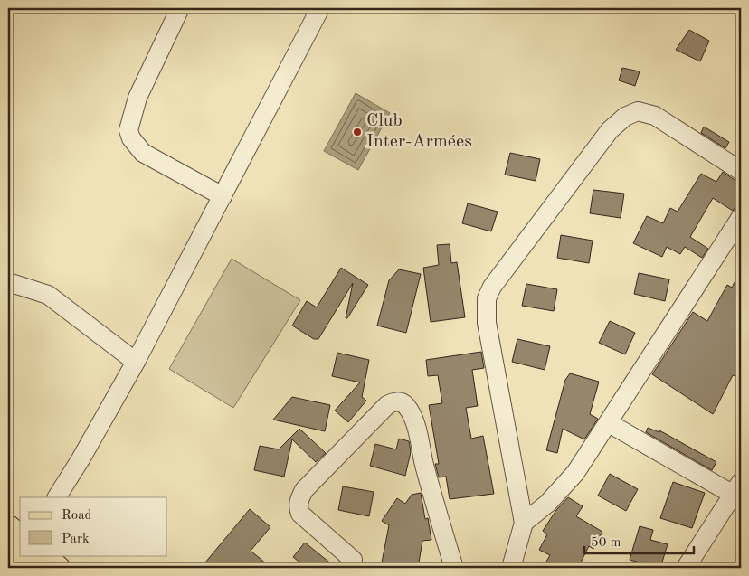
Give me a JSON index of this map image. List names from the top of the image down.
{
  "places": ["Club Inter-Armées"],
  "legend": ["Road", "Park"],
  "scale_bar": "50 m"
}
